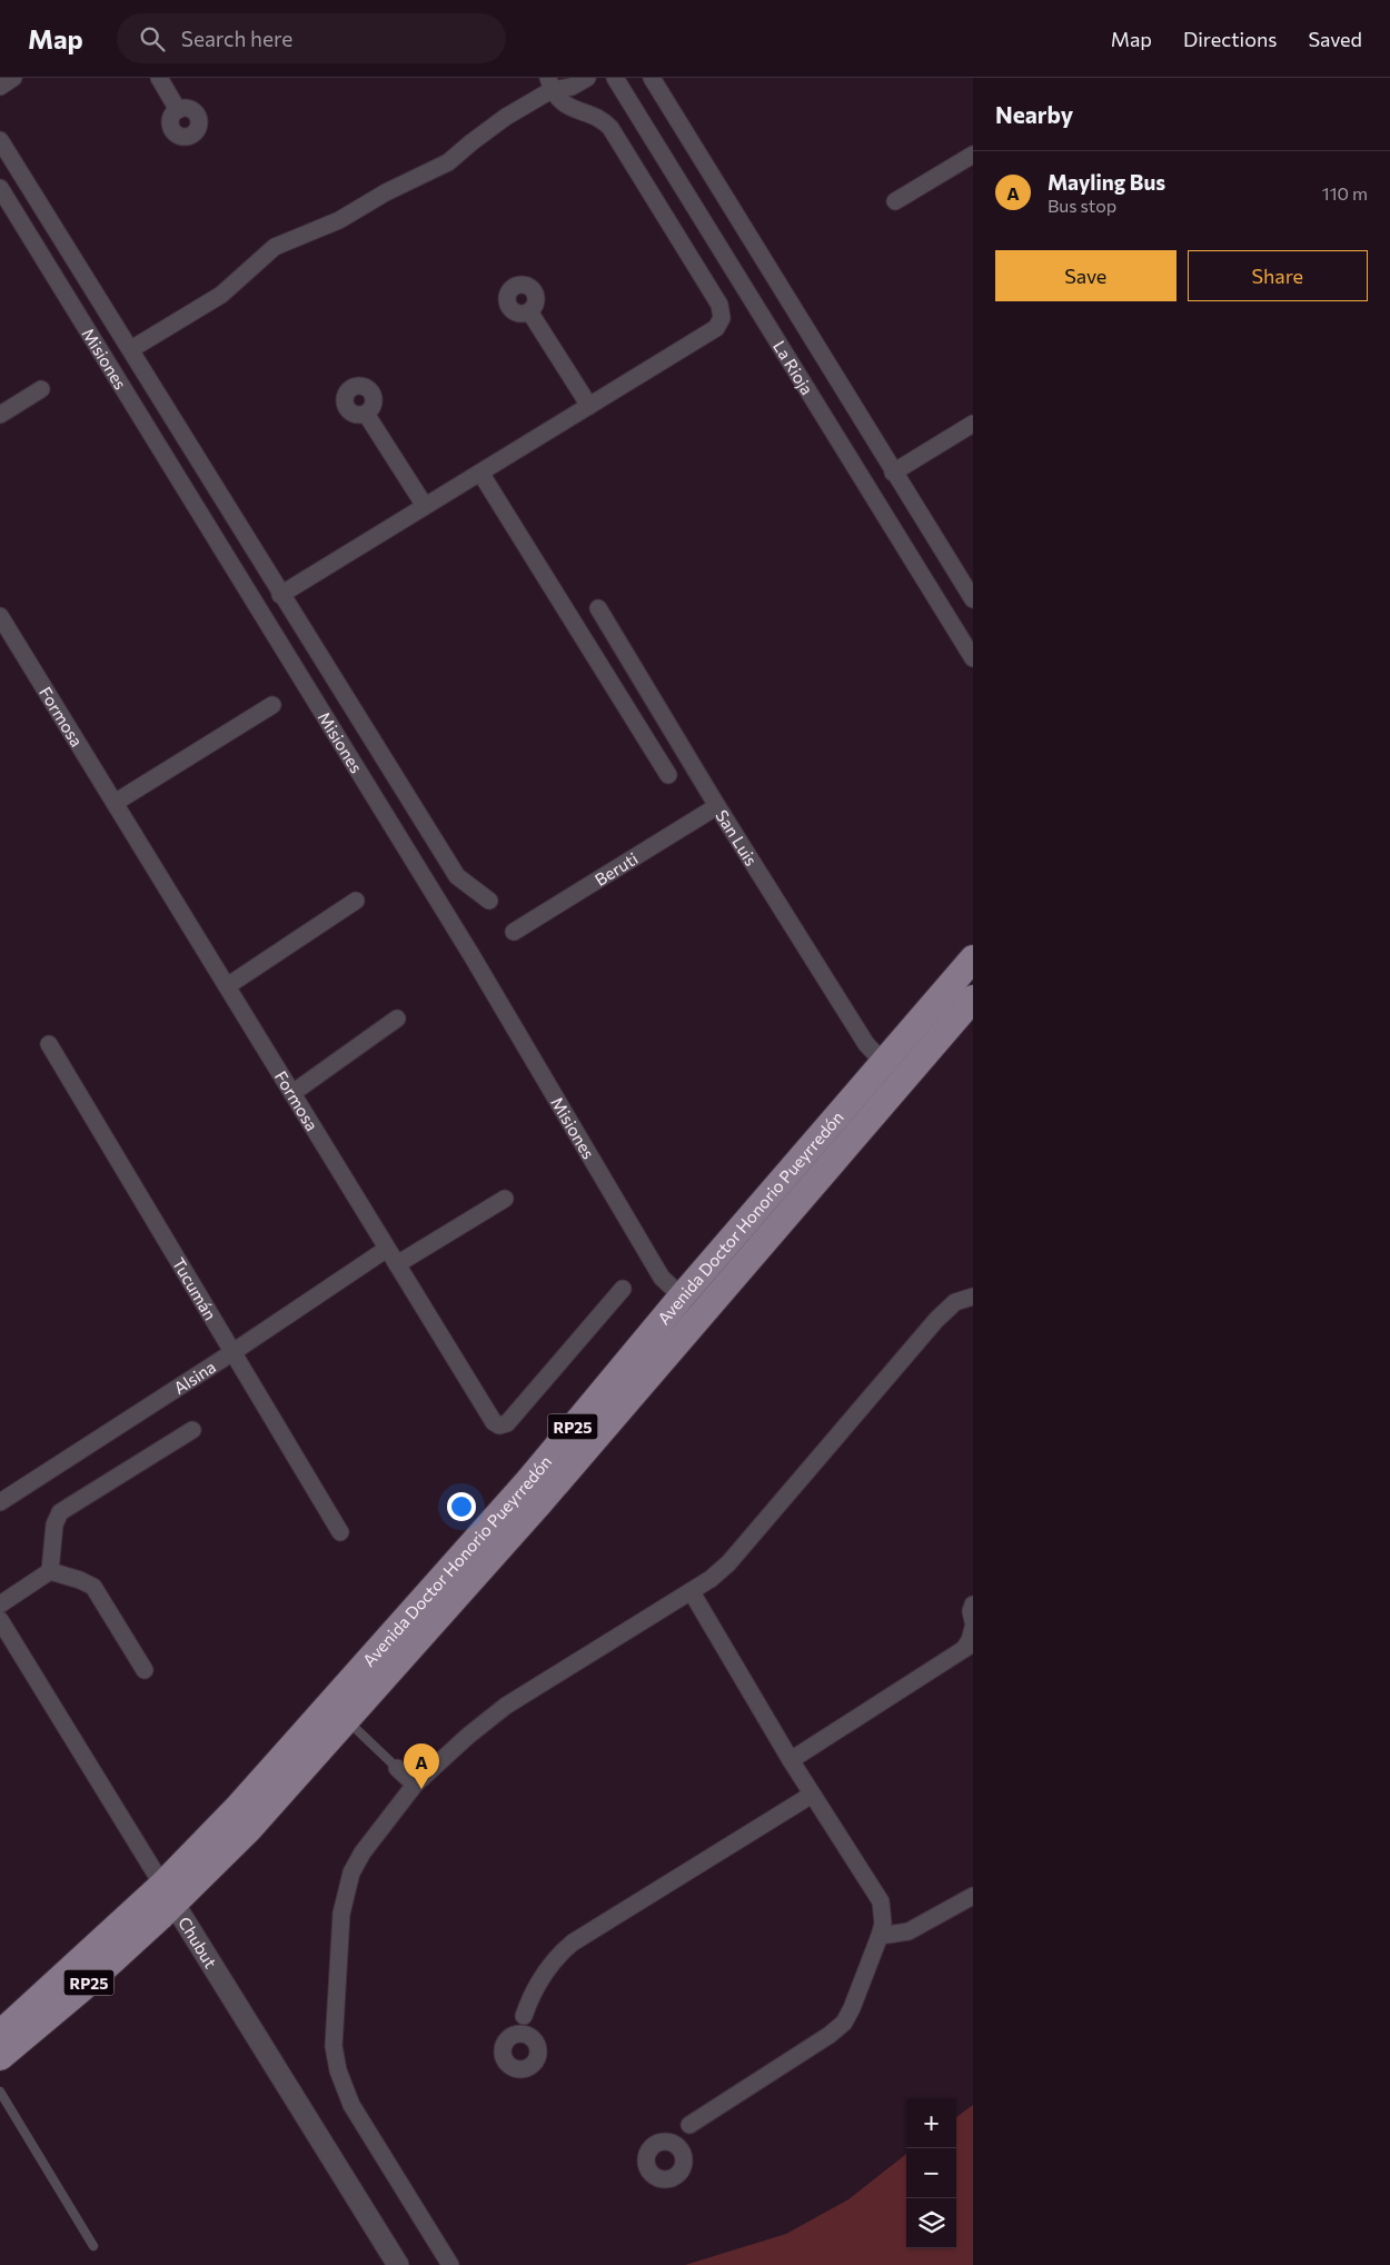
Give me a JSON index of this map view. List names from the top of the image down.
{
  "streets": {
    "main road": ["Avenida Doctor Honorio Pueyrredón", "RP25"],
    "street": [
      "Misiones",
      "La Rioja",
      "Formosa",
      "San Luis",
      "Beruti",
      "Tucumán",
      "Alsina",
      "Chubut"
    ]
  },
  "crossings": [
    ["Misiones", "Avenida Doctor Honorio Pueyrredón"],
    ["Formosa", "Alsina"],
    ["San Luis", "Beruti"],
    ["San Luis", "Avenida Doctor Honorio Pueyrredón"],
    ["Avenida Doctor Honorio Pueyrredón", "Chubut"],
    ["Tucumán", "Alsina"]
  ],
  "page": {
    "header": "Map",
    "search": "Search here",
    "nav": ["Map", "Directions", "Saved"],
    "heading": "Nearby",
    "list": [
      {
        "mark": "A",
        "name": "Mayling Bus",
        "note": "Bus stop",
        "value": "110 m"
      }
    ],
    "buttons": ["Save", "Share"],
    "pins": "A",
    "map_buttons": ["+", "−"]
  }
}
